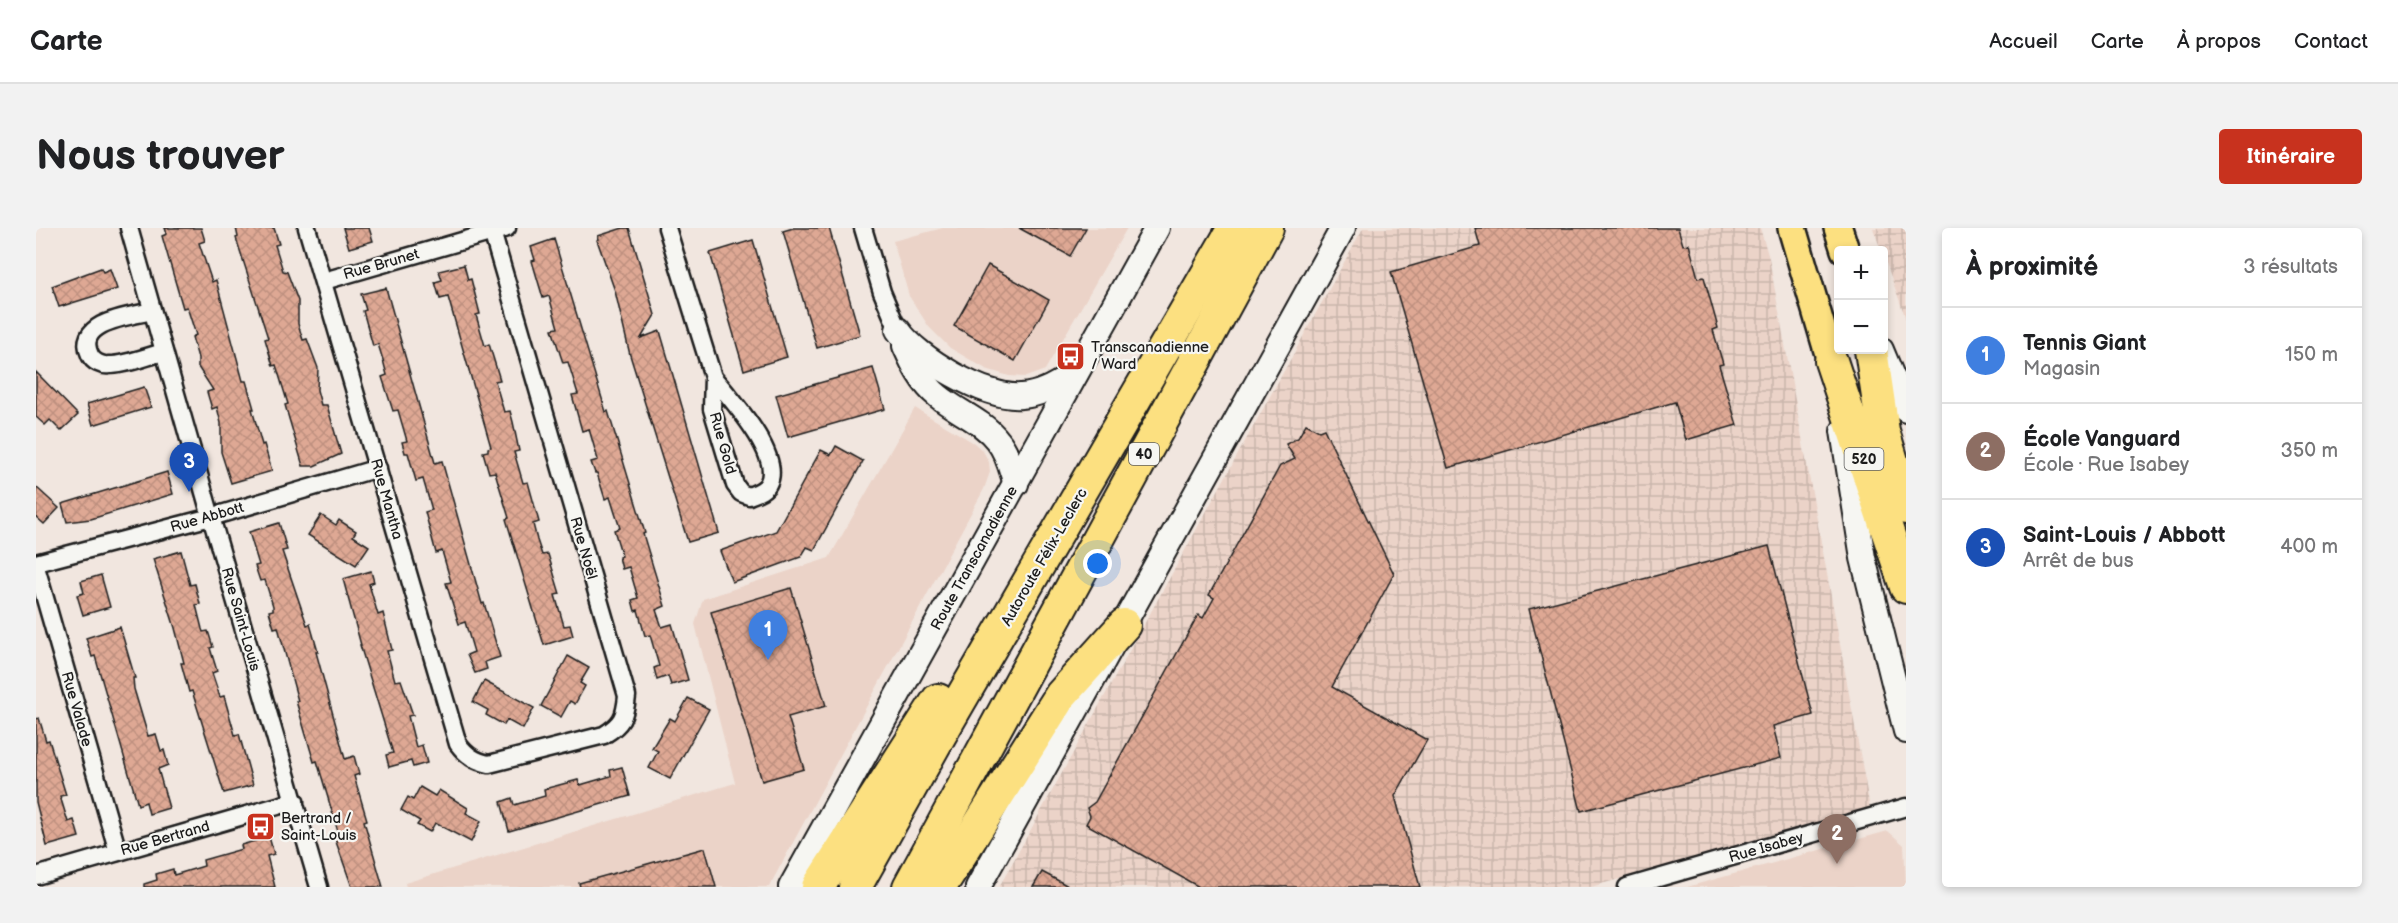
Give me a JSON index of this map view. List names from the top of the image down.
{
  "streets": {
    "highway": ["40", "520", "Autoroute Félix-Leclerc"],
    "main road": ["Route Transcanadienne"],
    "street": [
      "Rue Brunet",
      "Rue Gold",
      "Rue Mantha",
      "Rue Abbott",
      "Rue Noël",
      "Rue Saint-Louis",
      "Rue Valade",
      "Rue Bertrand",
      "Rue Isabey"
    ]
  },
  "crossings": [
    ["Rue Brunet", "Rue Mantha"],
    ["Rue Brunet", "Rue Noël"],
    ["Rue Mantha", "Rue Abbott"],
    ["Rue Mantha", "Rue Noël"],
    ["Rue Abbott", "Rue Saint-Louis"],
    ["Rue Abbott", "Rue Valade"],
    ["Rue Saint-Louis", "Rue Bertrand"],
    ["Rue Valade", "Rue Bertrand"]
  ],
  "places": {
    "bus stop": ["Transcanadienne / Ward", "Bertrand / Saint-Louis"]
  },
  "page": {
    "header": "Carte",
    "nav": [
      "Accueil",
      "Carte",
      "À propos",
      "Contact"
    ],
    "buttons": "Itinéraire",
    "title": "Nous trouver",
    "heading": ["À proximité", "3 résultats"],
    "map_buttons": ["+", "−"],
    "list": [
      {
        "mark": "1",
        "name": "Tennis Giant",
        "note": "Magasin",
        "value": "150 m"
      },
      {
        "mark": "2",
        "name": "École Vanguard",
        "note": "École · Rue Isabey",
        "value": "350 m"
      },
      {
        "mark": "3",
        "name": "Saint-Louis / Abbott",
        "note": "Arrêt de bus",
        "value": "400 m"
      }
    ],
    "pins": ["3", "1", "2"]
  }
}
